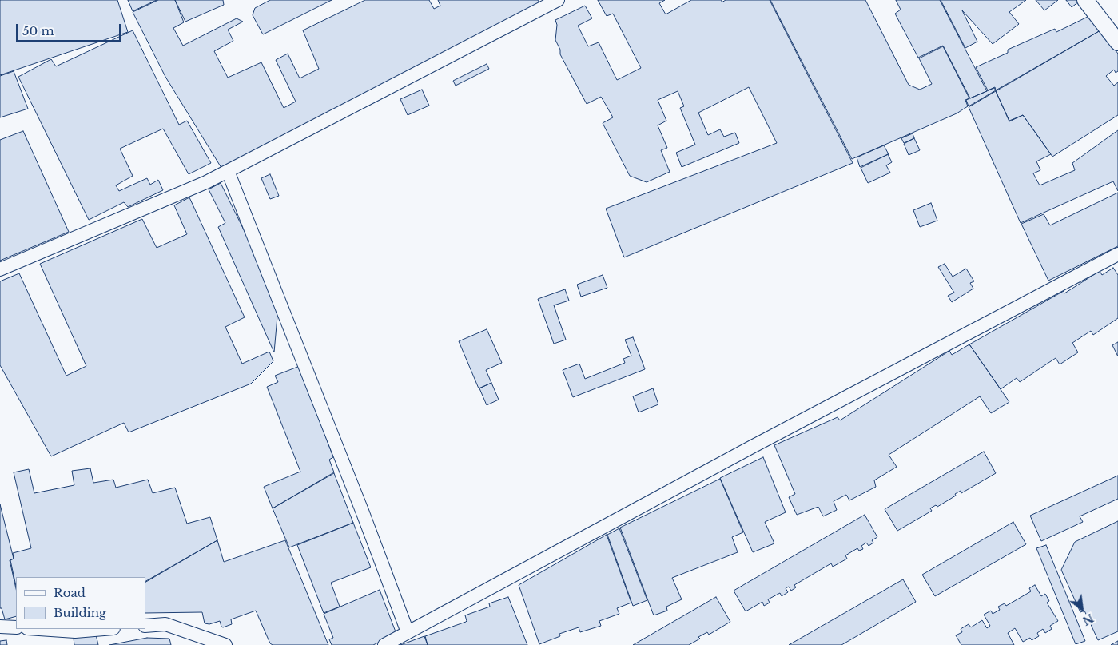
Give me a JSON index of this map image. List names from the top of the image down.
{
  "legend": ["Road", "Building"],
  "scale_bar": "50 m",
  "north": "bottom right"
}
